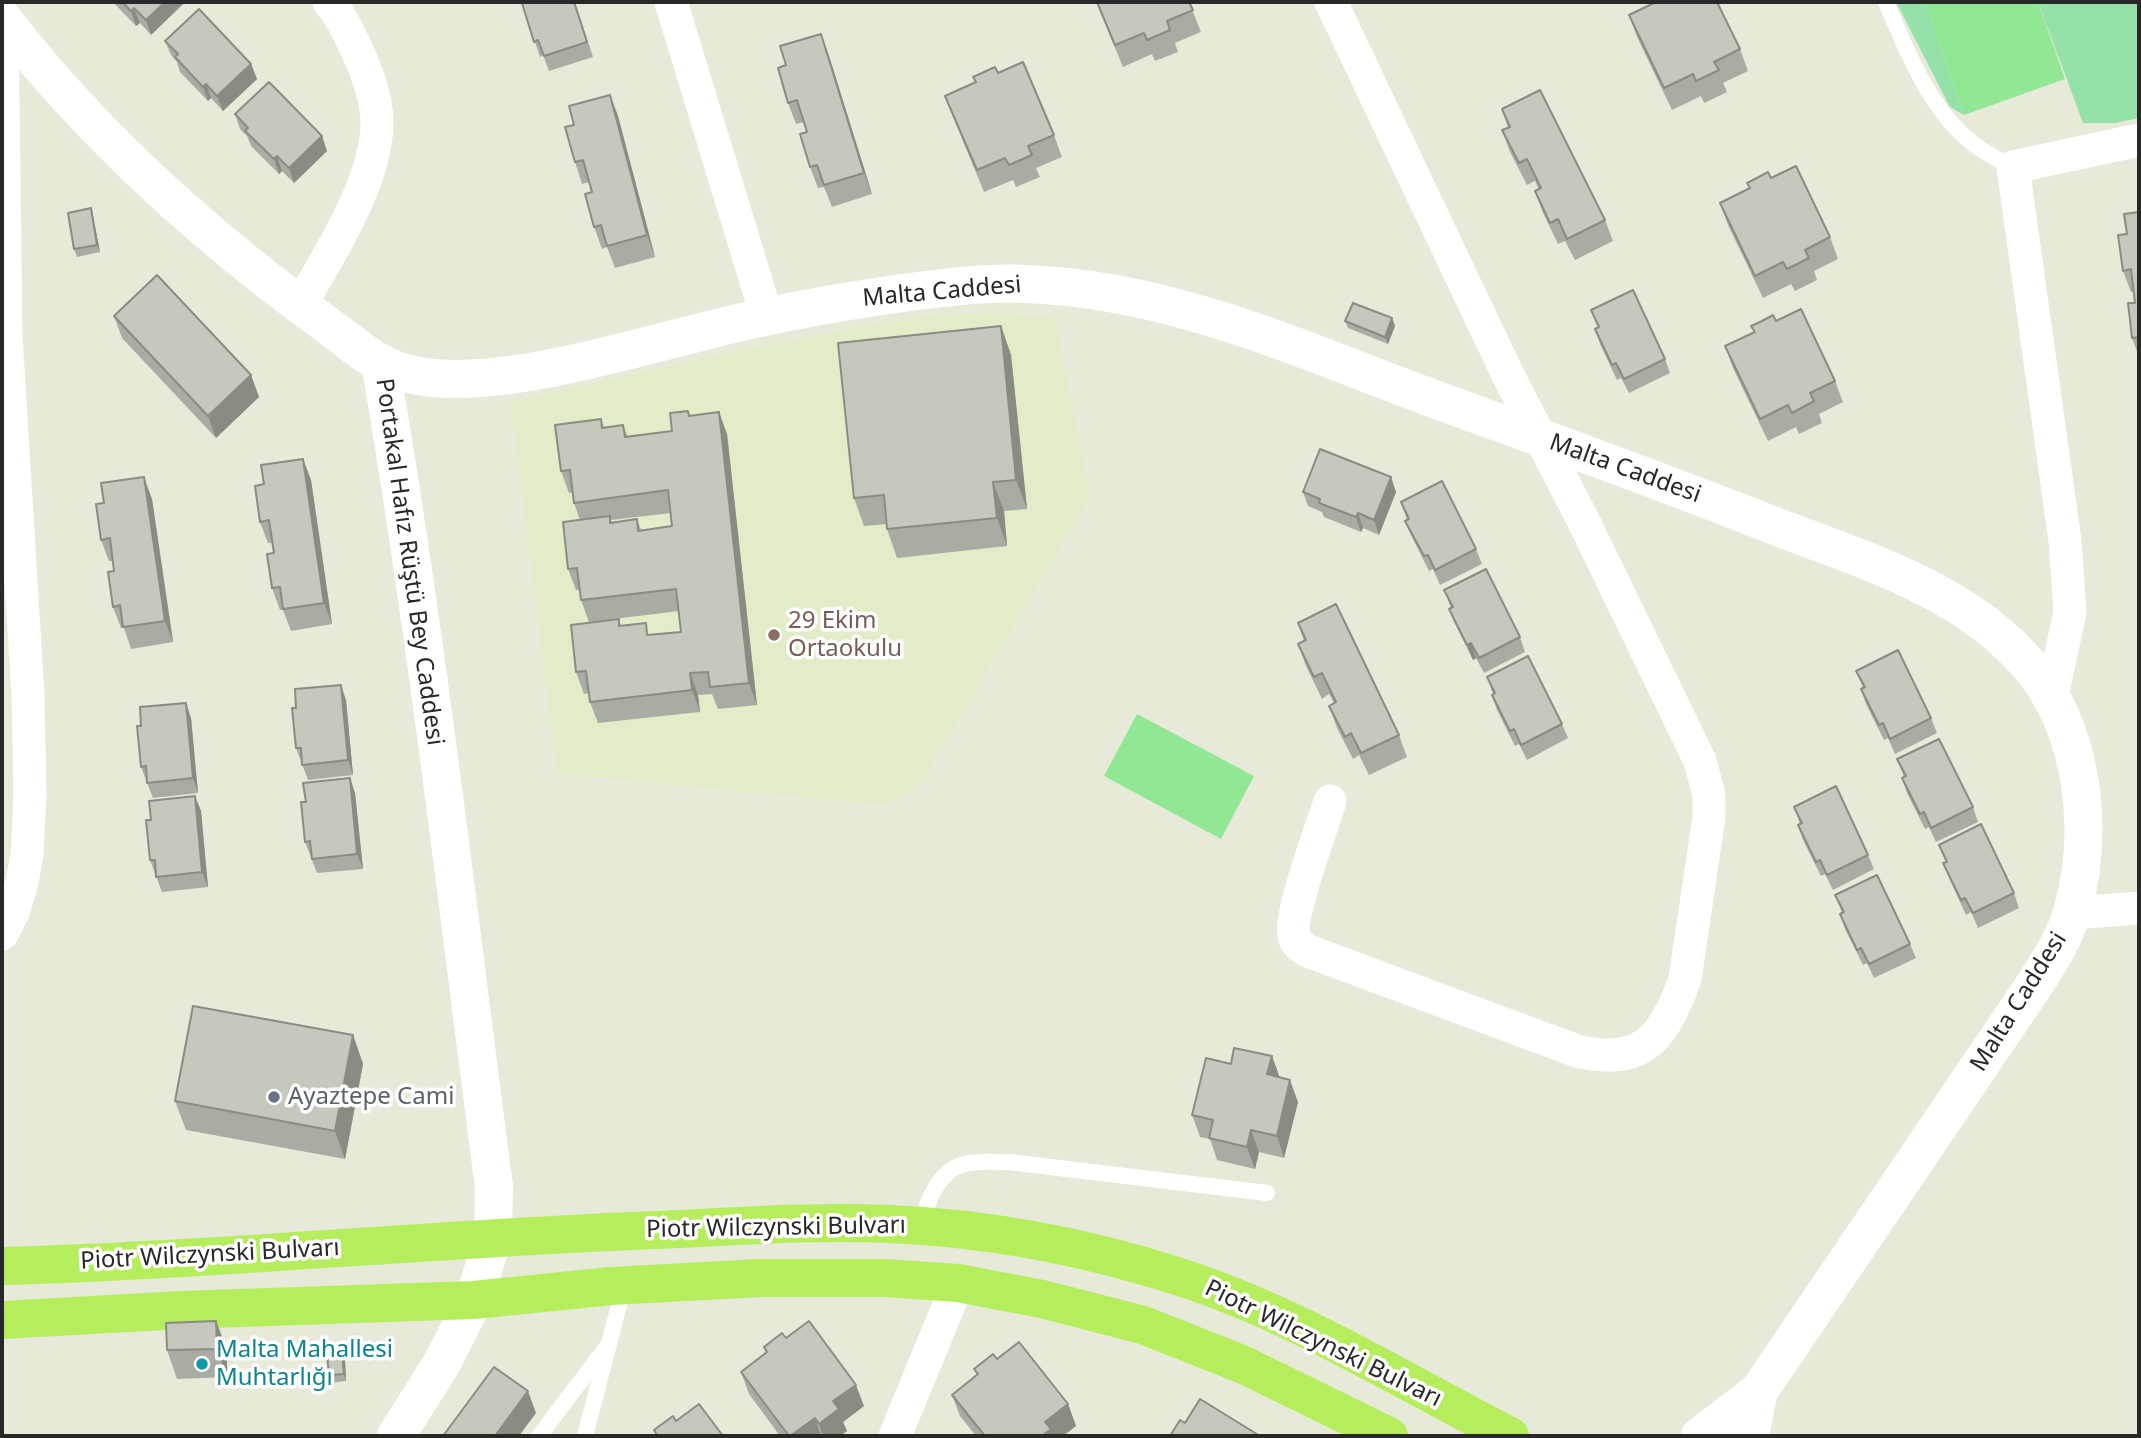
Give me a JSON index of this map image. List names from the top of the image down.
{
  "streets": {
    "main road": ["Malta Caddesi", "Portakal Hafız Rüştü Bey Caddesi", "Piotr Wilczynski Bulvarı"]
  },
  "crossings": [
    ["Malta Caddesi", "Portakal Hafız Rüştü Bey Caddesi"],
    ["Portakal Hafız Rüştü Bey Caddesi", "Piotr Wilczynski Bulvarı"]
  ],
  "places": ["29 Ekim Ortaokulu", "Ayaztepe Cami", "Malta Mahallesi Muhtarlığı"]
}
